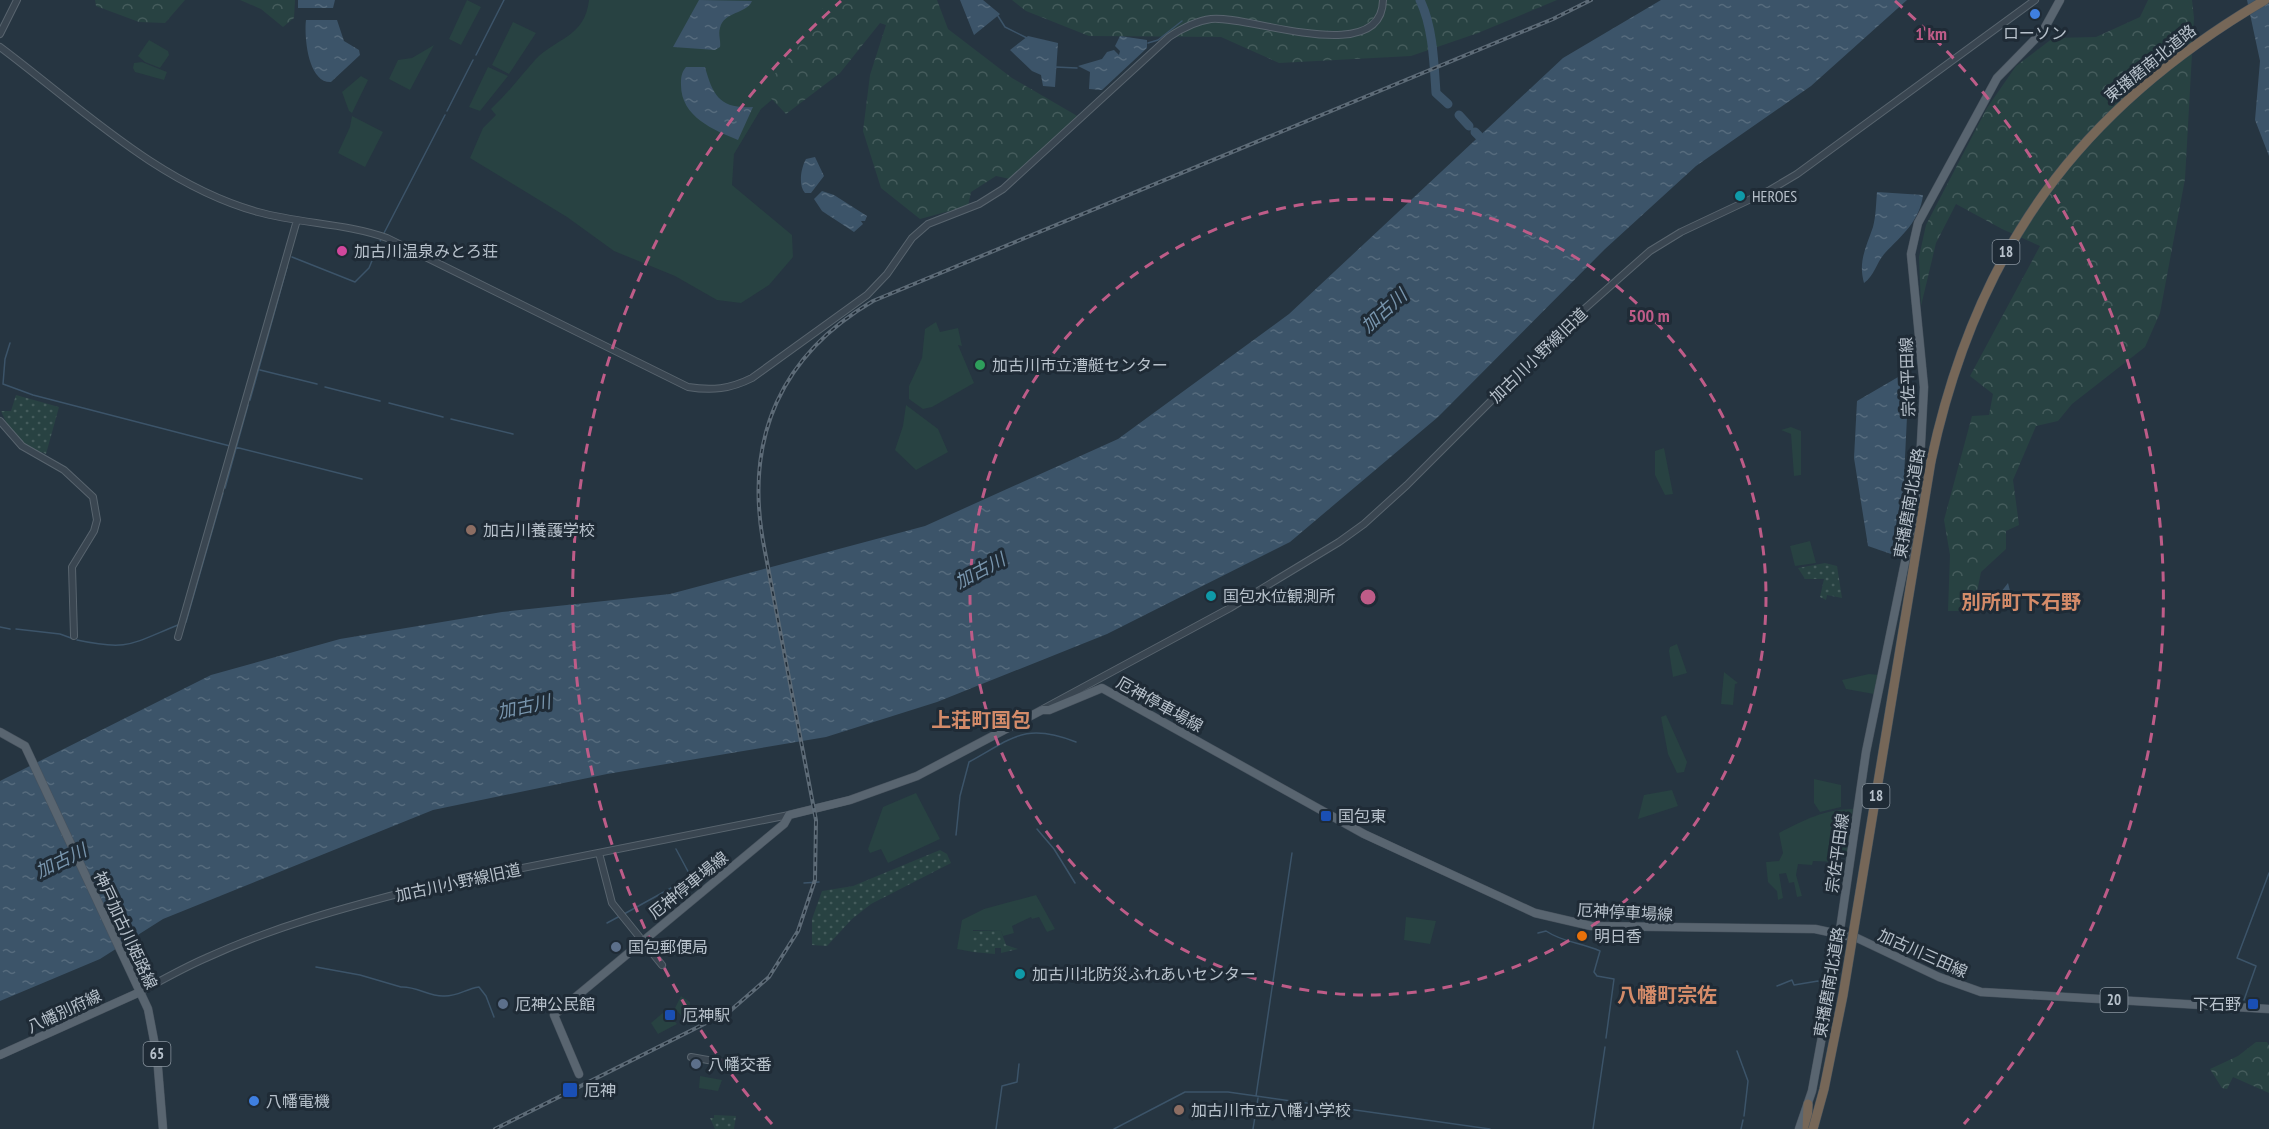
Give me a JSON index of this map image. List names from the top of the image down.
{
  "streets": {
    "highway": ["東播磨南北道路", "18"],
    "main road": [
      "宗佐平田線",
      "厄神停車場線",
      "神戸加古川姫路線",
      "加古川三田線",
      "20",
      "八幡別府線",
      "65"
    ],
    "street": ["加古川小野線旧道"]
  },
  "crossings": [
    ["加古川小野線旧道", "厄神停車場線"],
    ["加古川小野線旧道", "神戸加古川姫路線"],
    ["加古川小野線旧道", "八幡別府線"],
    ["宗佐平田線", "厄神停車場線"],
    ["宗佐平田線", "加古川三田線"],
    ["厄神停車場線", "加古川三田線"],
    ["神戸加古川姫路線", "八幡別府線"]
  ],
  "districts": ["別所町下石野", "上荘町国包", "八幡町宗佐"],
  "water": ["加古川"],
  "places": {
    "other": [
      "ローソン",
      "HEROES",
      "加古川温泉みとろ荘",
      "加古川市立漕艇センター",
      "加古川養護学校",
      "国包水位観測所",
      "明日香",
      "国包郵便局",
      "加古川北防災ふれあいセンター",
      "厄神公民館",
      "八幡交番",
      "八幡電機",
      "加古川市立八幡小学校"
    ],
    "transit": [
      "国包東",
      "下石野",
      "厄神駅",
      "厄神"
    ]
  },
  "rings": ["1 km", "500 m"]
}
